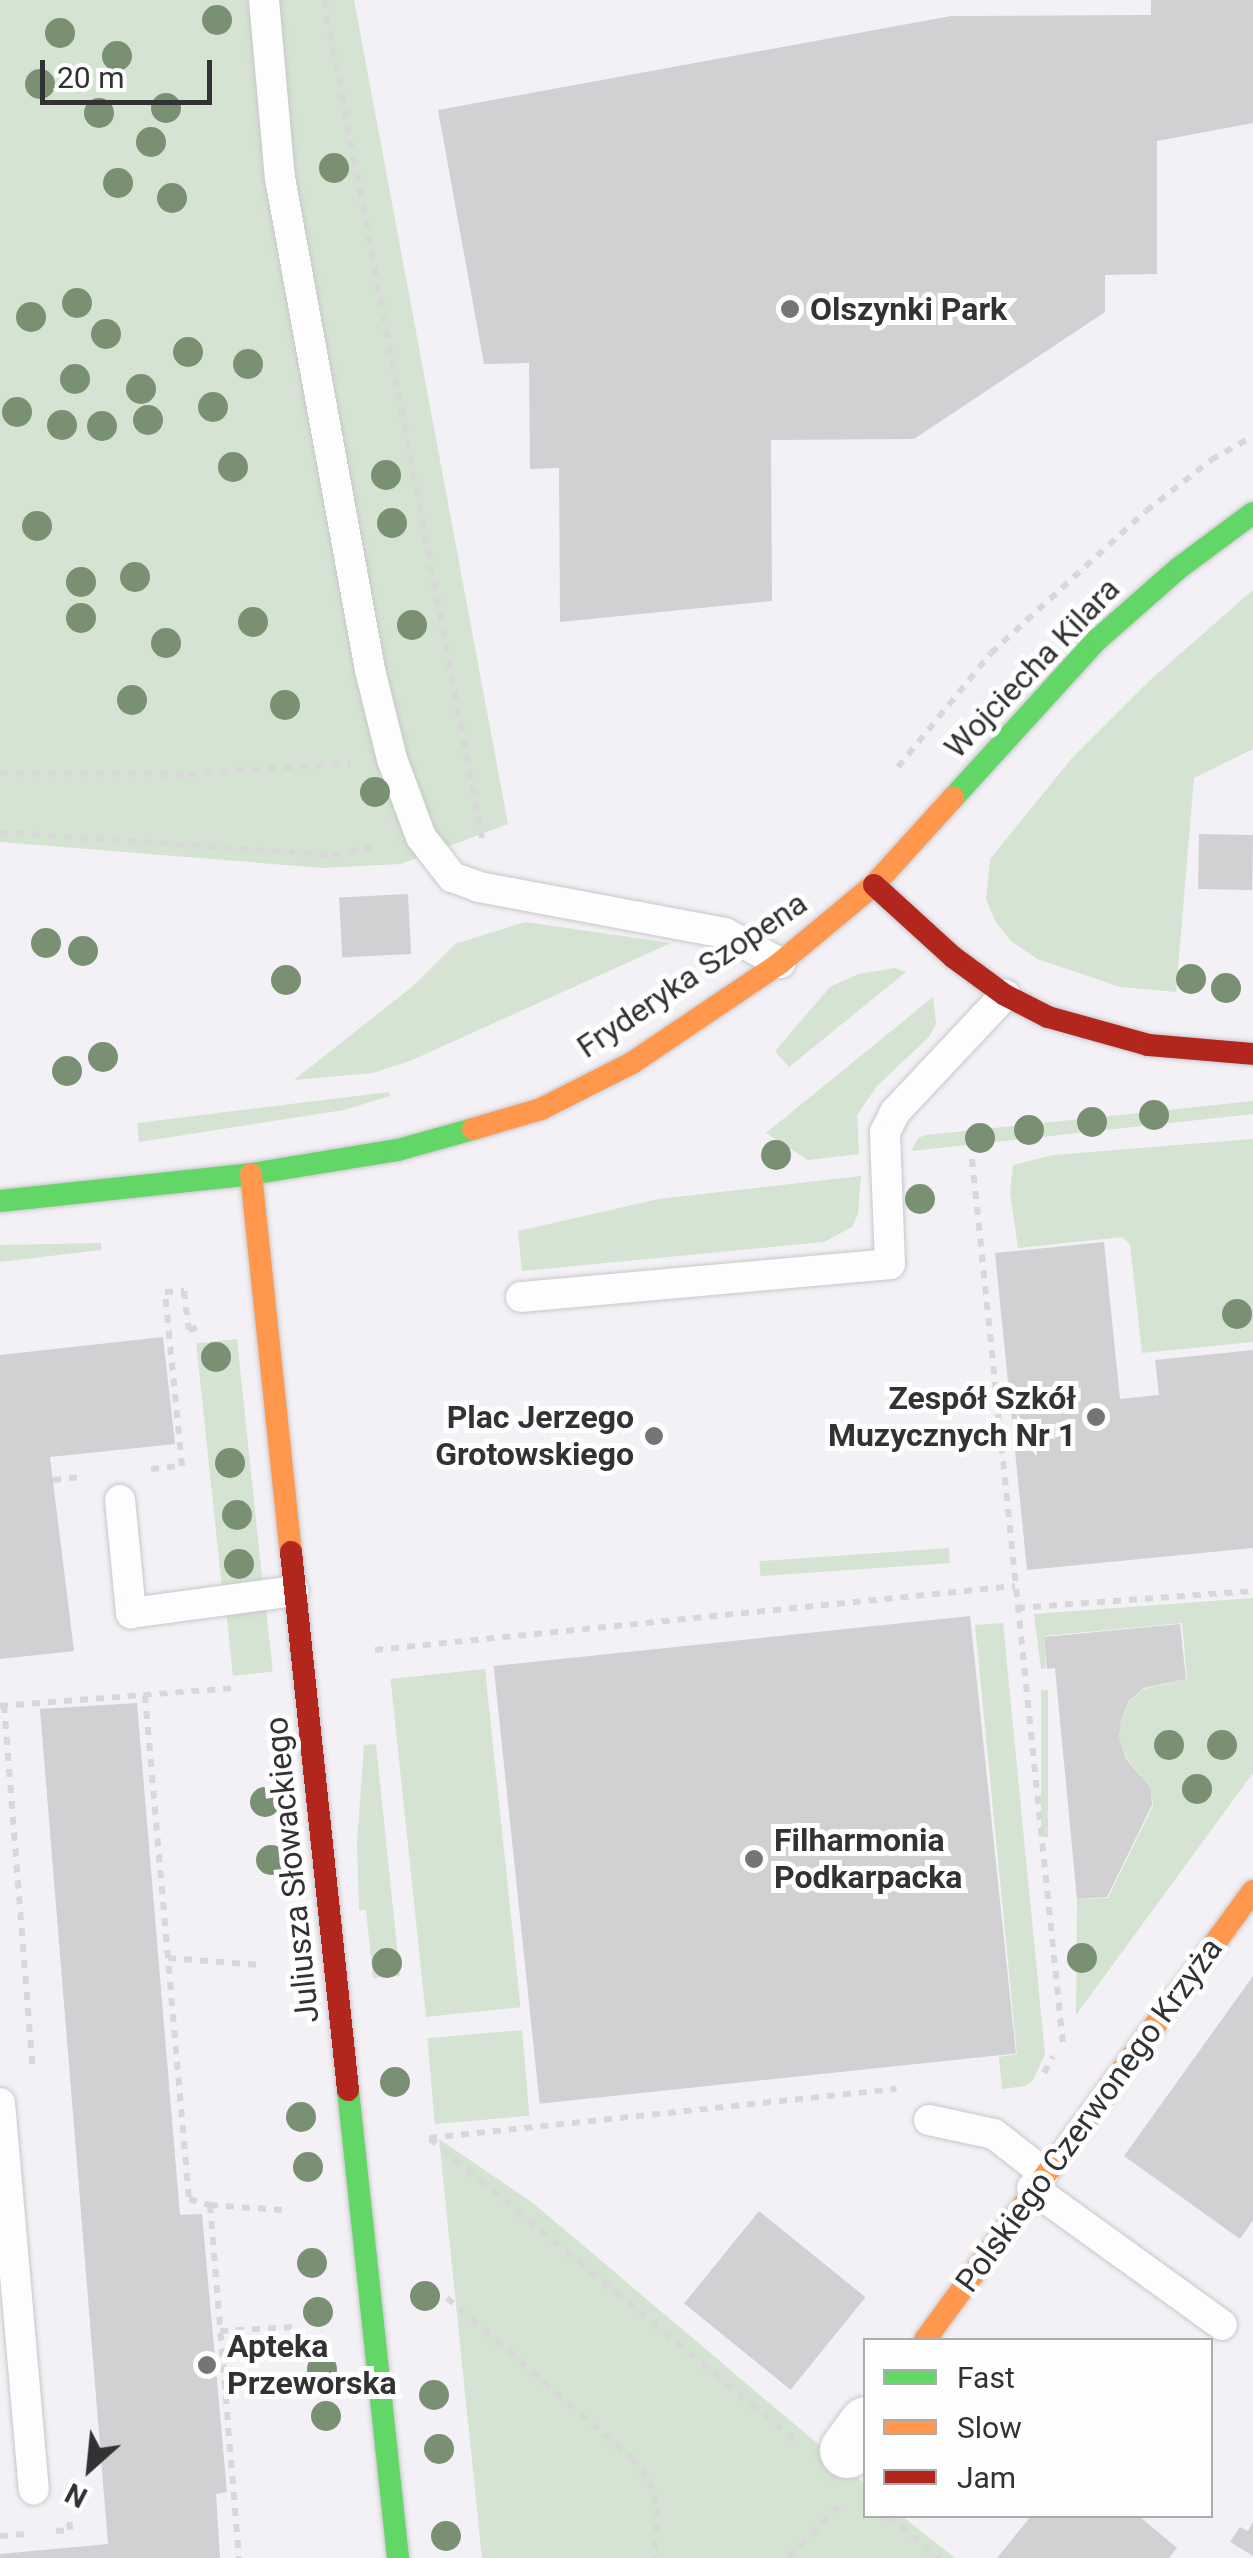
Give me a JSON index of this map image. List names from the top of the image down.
{
  "streets": {
    "street": [
      "Wojciecha Kilara",
      "Fryderyka Szopena",
      "Juliusza Słowackiego",
      "Polskiego Czerwonego Krzyża"
    ]
  },
  "crossings": [
    ["Wojciecha Kilara", "Fryderyka Szopena"],
    ["Fryderyka Szopena", "Juliusza Słowackiego"]
  ],
  "places": [
    "Olszynki Park",
    "Zespół Szkół Muzycznych Nr 1",
    "Plac Jerzego Grotowskiego",
    "Filharmonia Podkarpacka",
    "Apteka Przeworska"
  ],
  "legend": ["Fast", "Slow", "Jam"],
  "scale_bar": "20 m",
  "north": "bottom left"
}
